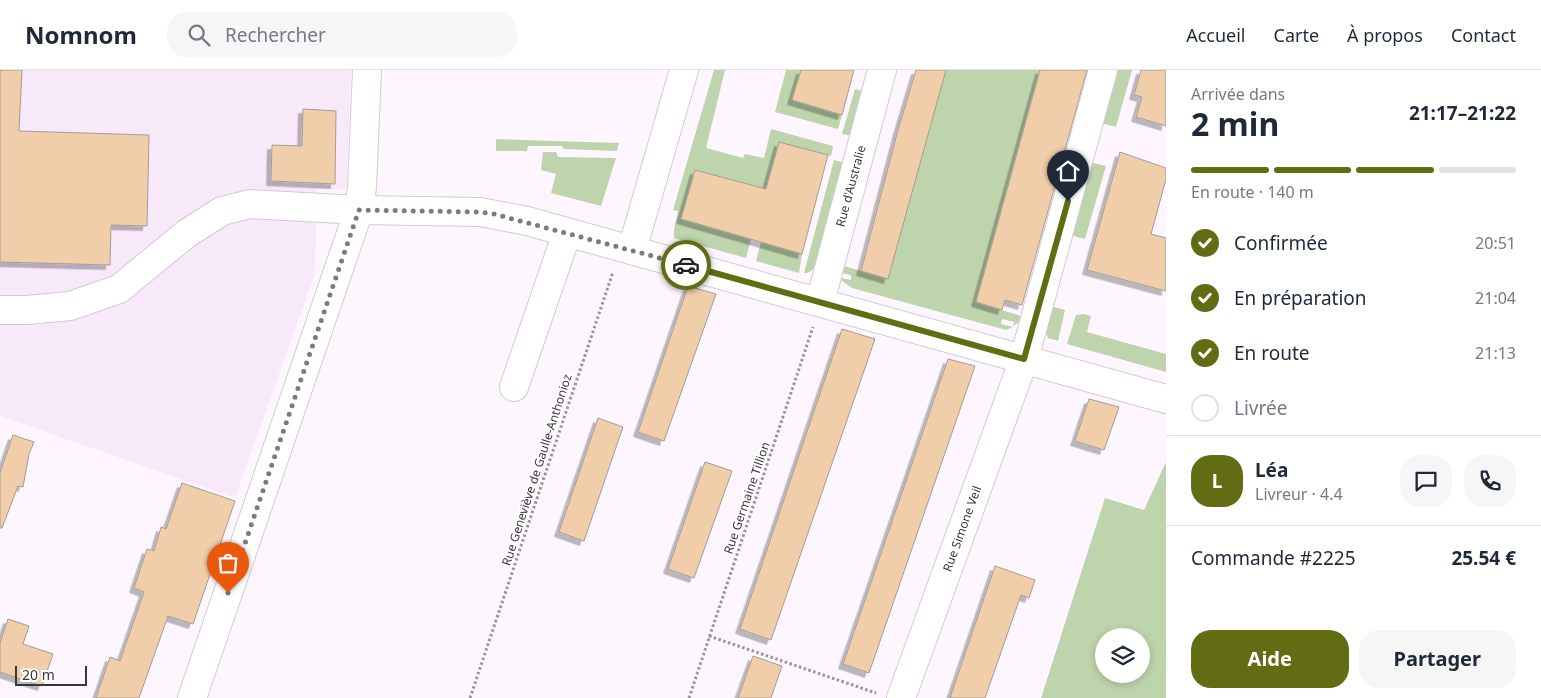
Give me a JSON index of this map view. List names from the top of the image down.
{
  "streets": {
    "street": ["Rue d'Australie", "Rue Simone Veil"],
    "path": ["Rue Geneviève de Gaulle-Anthonioz", "Rue Germaine Tillion"]
  },
  "crossings": [
    ["Rue d'Australie", "Rue Germaine Tillion"]
  ],
  "scale_bar": "20 m",
  "page": {
    "header": "Nomnom",
    "search": "Rechercher",
    "nav": [
      "Accueil",
      "Carte",
      "À propos",
      "Contact"
    ],
    "heading": ["2 min", "Arrivée dans", "21:17–21:22"],
    "panel": [
      "Léa",
      "Livreur · 4.4",
      "Commande #2225",
      "25.54 €"
    ],
    "bar": "En route · 140 m",
    "list": [
      ["Confirmée", "20:51"],
      ["En préparation", "21:04"],
      ["En route", "21:13"],
      "Livrée"
    ],
    "round": "L",
    "buttons": ["Aide", "Partager"],
    "scale": "20 m"
  }
}
